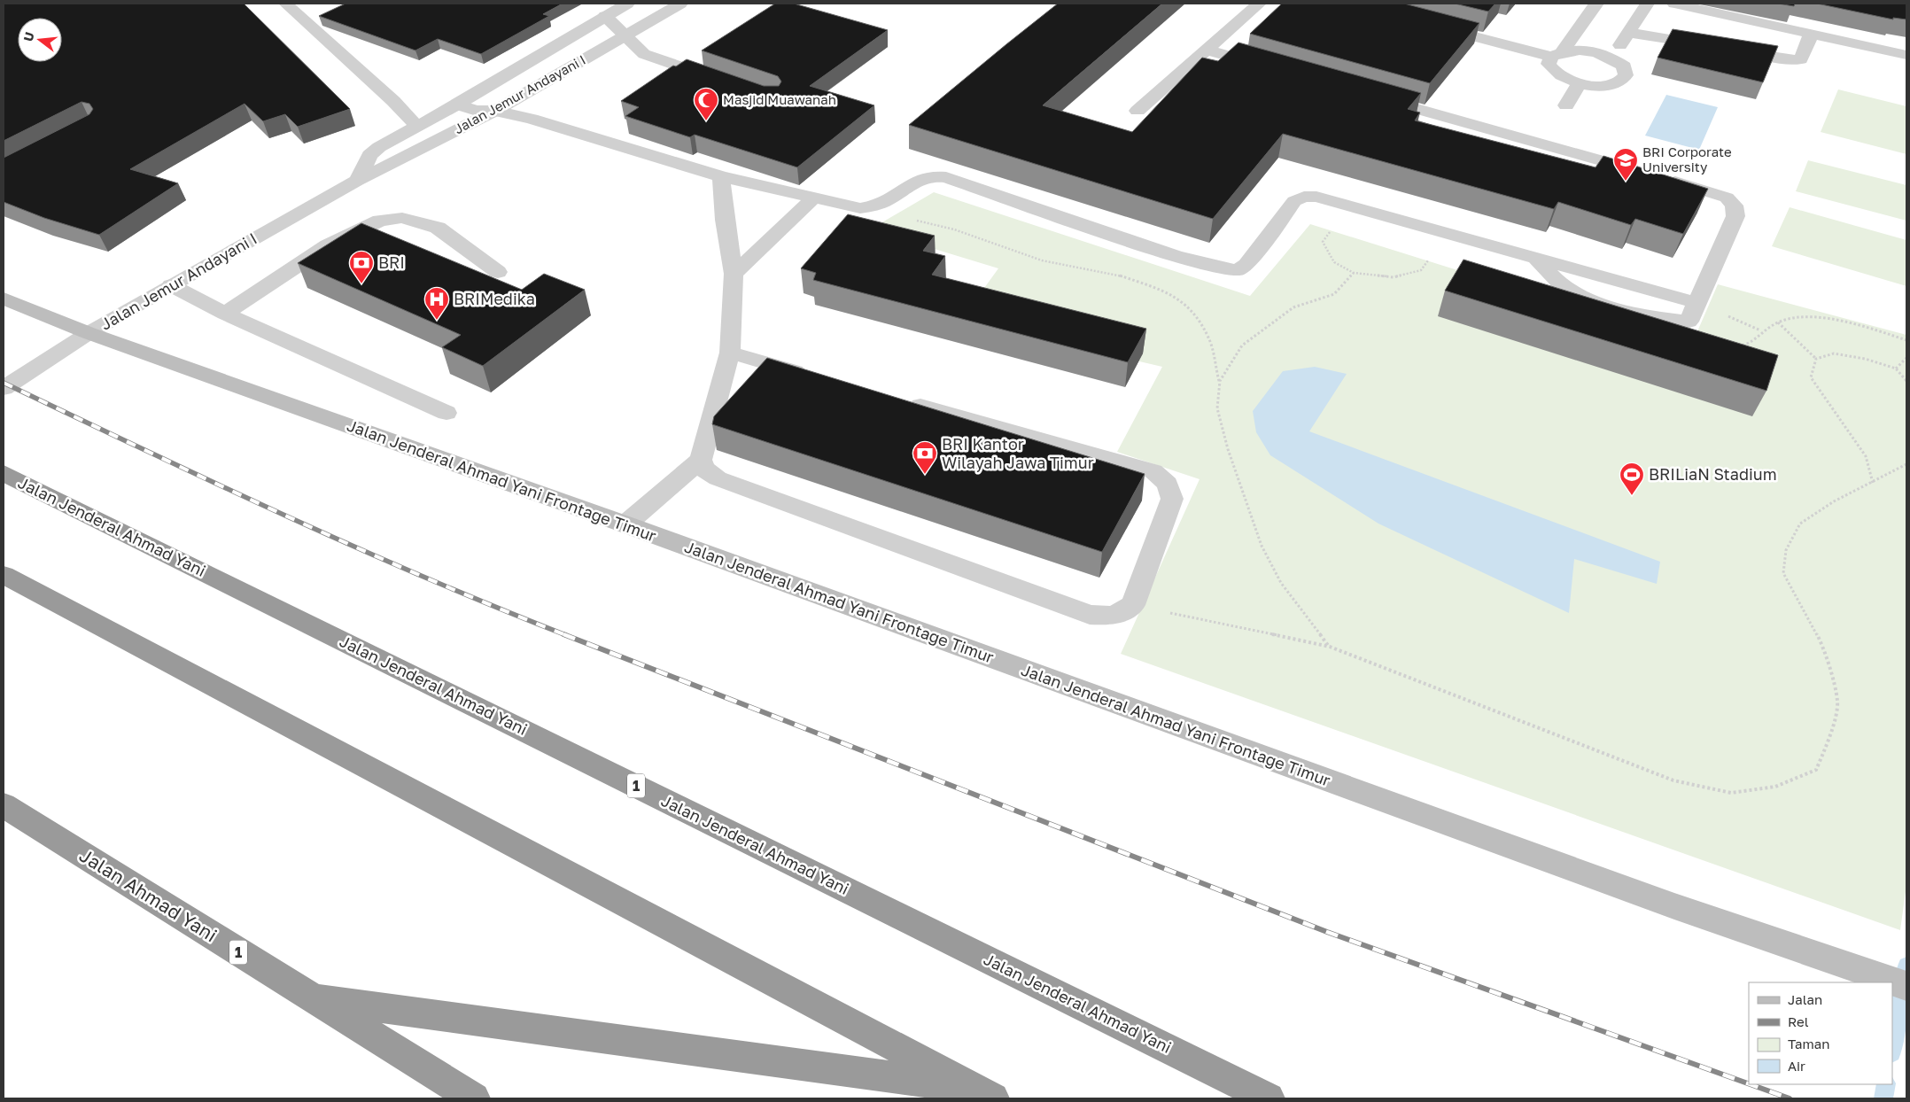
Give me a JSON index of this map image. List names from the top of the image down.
{
  "streets": {
    "highway": ["Jalan Jenderal Ahmad Yani", "1", "Jalan Ahmad Yani"],
    "street": ["Jalan Jemur Andayani I", "Jalan Jenderal Ahmad Yani Frontage Timur"]
  },
  "crossings": [
    ["Jalan Jemur Andayani I", "Jalan Jenderal Ahmad Yani Frontage Timur"]
  ],
  "places": {
    "mosque": ["Masjid Muawanah"],
    "school or university": ["BRI Corporate University"],
    "bank": ["BRI", "BRI Kantor Wilayah Jawa Timur"],
    "hospital": ["BRIMedika"],
    "sports": ["BRILiaN Stadium"]
  },
  "legend": [
    "Jalan",
    "Rel",
    "Taman",
    "Air"
  ],
  "north": "left"
}
